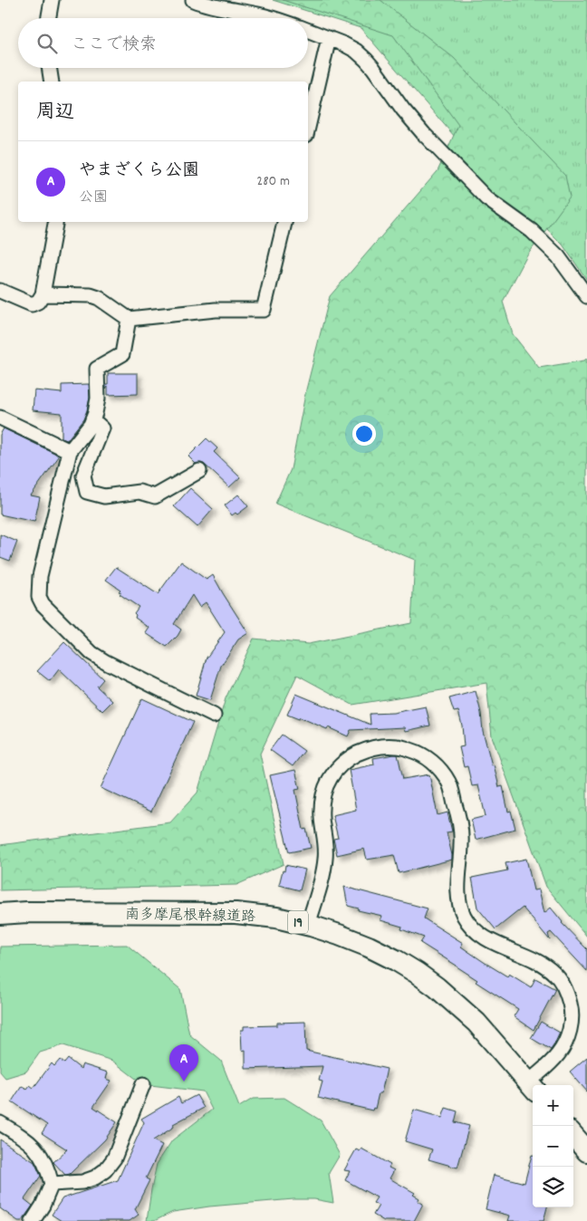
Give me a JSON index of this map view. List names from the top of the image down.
{
  "streets": {
    "main road": ["南多摩尾根幹線道路", "19"]
  },
  "page": {
    "search": "ここで検索",
    "heading": "周辺",
    "list": [
      {
        "mark": "A",
        "name": "やまざくら公園",
        "note": "公園",
        "value": "280 m"
      }
    ],
    "pins": "A",
    "map_buttons": ["+", "−"]
  }
}
